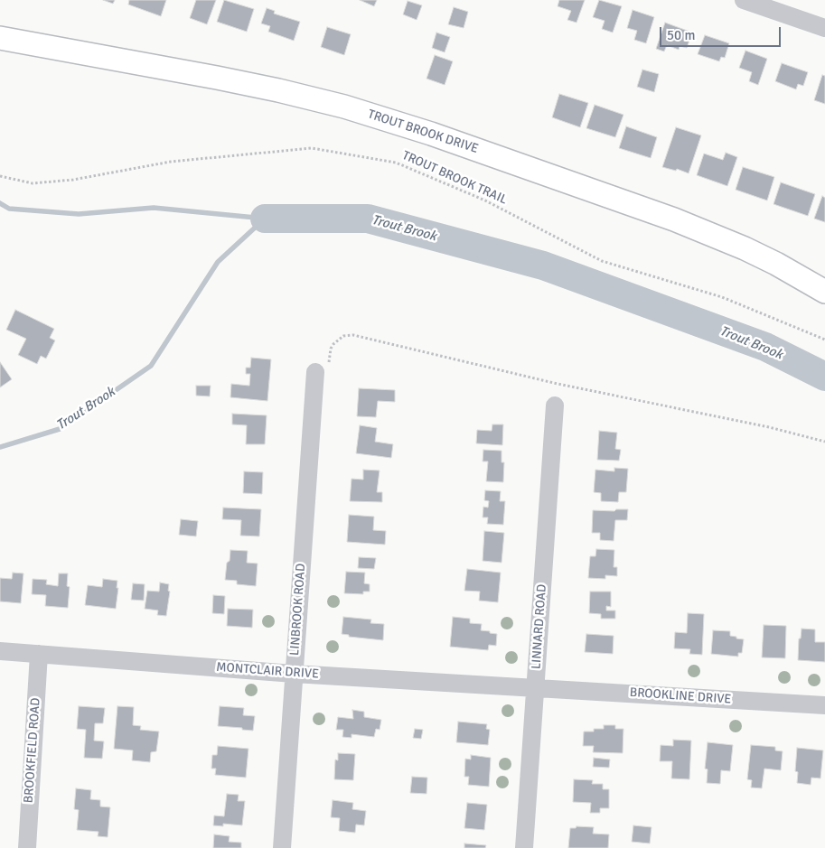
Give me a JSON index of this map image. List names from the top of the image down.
{
  "streets": {
    "main road": ["TROUT BROOK DRIVE"],
    "street": [
      "LINBROOK ROAD",
      "LINNARD ROAD",
      "MONTCLAIR DRIVE",
      "BROOKLINE DRIVE",
      "BROOKFIELD ROAD"
    ],
    "path": ["TROUT BROOK TRAIL"]
  },
  "crossings": [
    ["LINBROOK ROAD", "MONTCLAIR DRIVE"],
    ["LINNARD ROAD", "MONTCLAIR DRIVE"],
    ["LINNARD ROAD", "BROOKLINE DRIVE"],
    ["MONTCLAIR DRIVE", "BROOKLINE DRIVE"],
    ["MONTCLAIR DRIVE", "BROOKFIELD ROAD"]
  ],
  "water": ["Trout Brook"],
  "scale_bar": "50 m"
}
